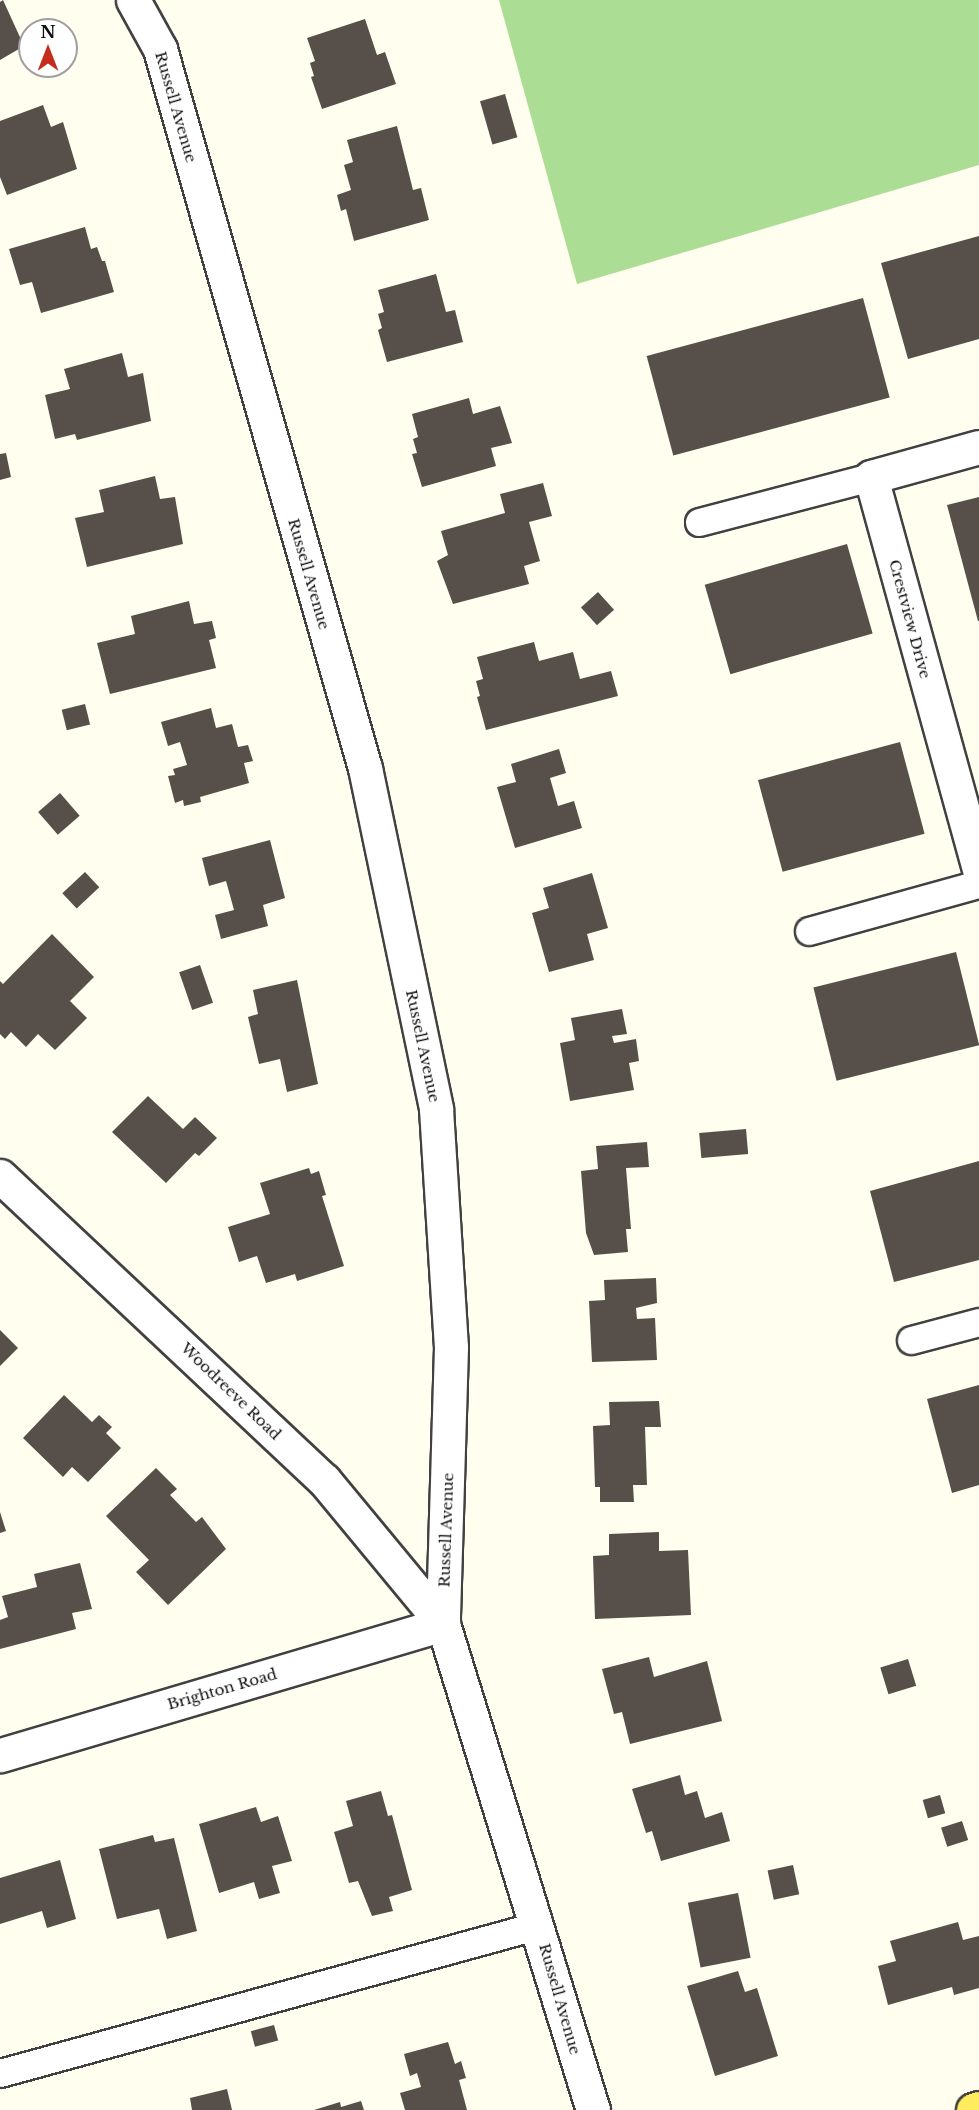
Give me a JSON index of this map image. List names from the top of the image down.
{
  "streets": {
    "street": [
      "Russell Avenue",
      "Crestview Drive",
      "Woodreeve Road",
      "Brighton Road"
    ]
  },
  "crossings": [
    ["Russell Avenue", "Woodreeve Road"],
    ["Russell Avenue", "Brighton Road"],
    ["Woodreeve Road", "Brighton Road"]
  ],
  "north": "top"
}
